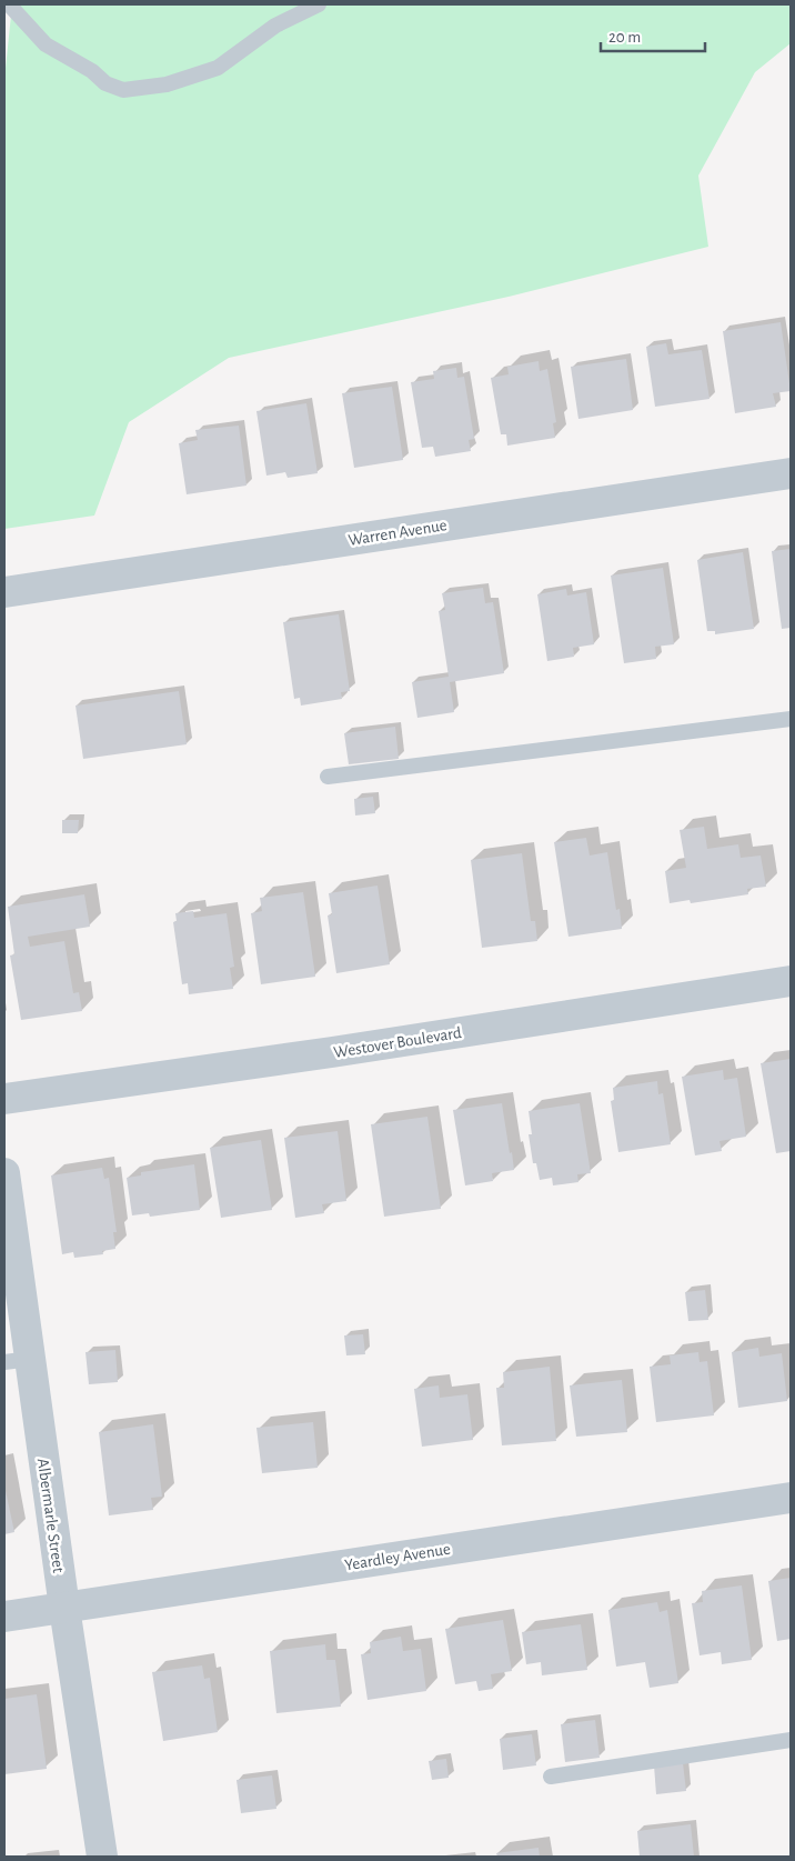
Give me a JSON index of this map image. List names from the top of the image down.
{
  "streets": {
    "street": [
      "Warren Avenue",
      "Westover Boulevard",
      "Albermarle Street",
      "Yeardley Avenue"
    ]
  },
  "crossings": [
    ["Albermarle Street", "Yeardley Avenue"]
  ],
  "scale_bar": "20 m"
}
